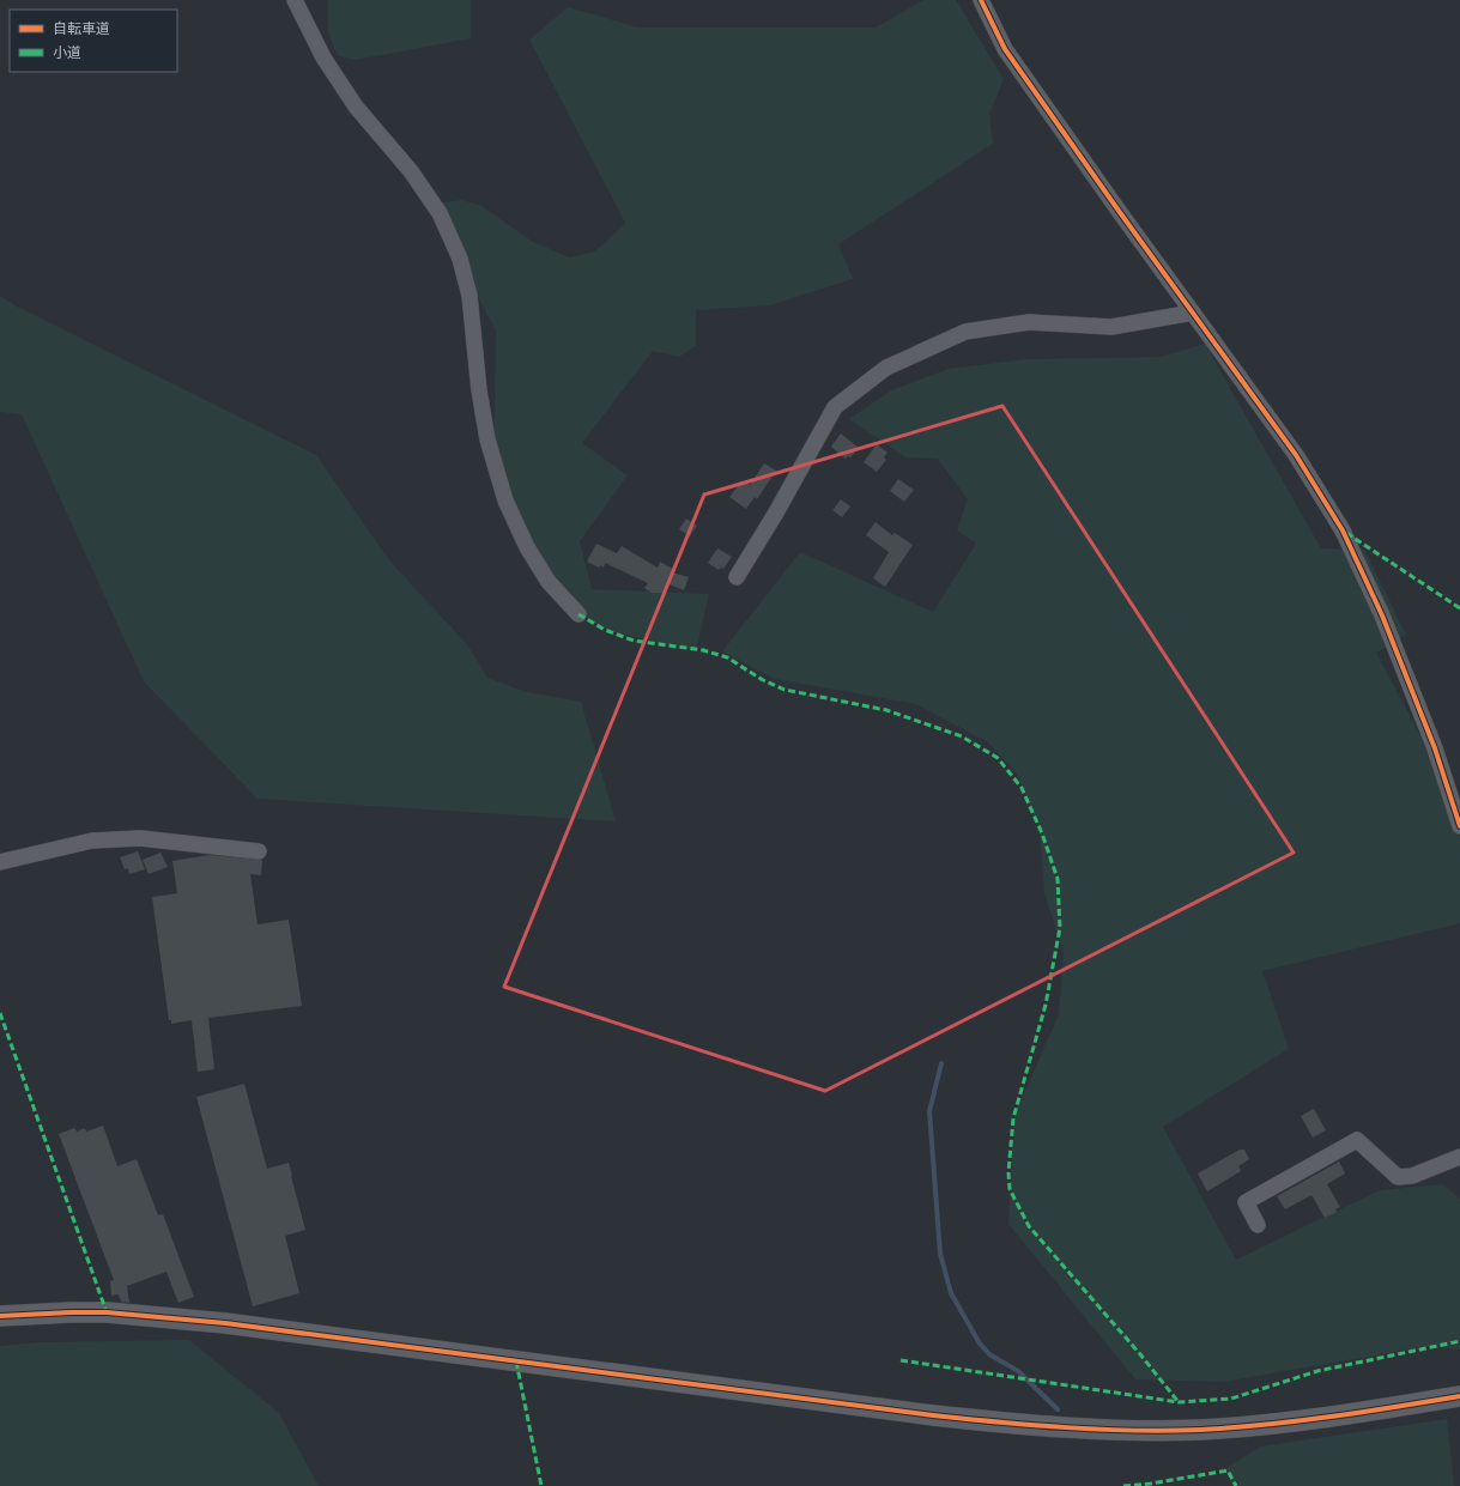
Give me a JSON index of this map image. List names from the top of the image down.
{
  "legend": ["自転車道", "小道"]
}
